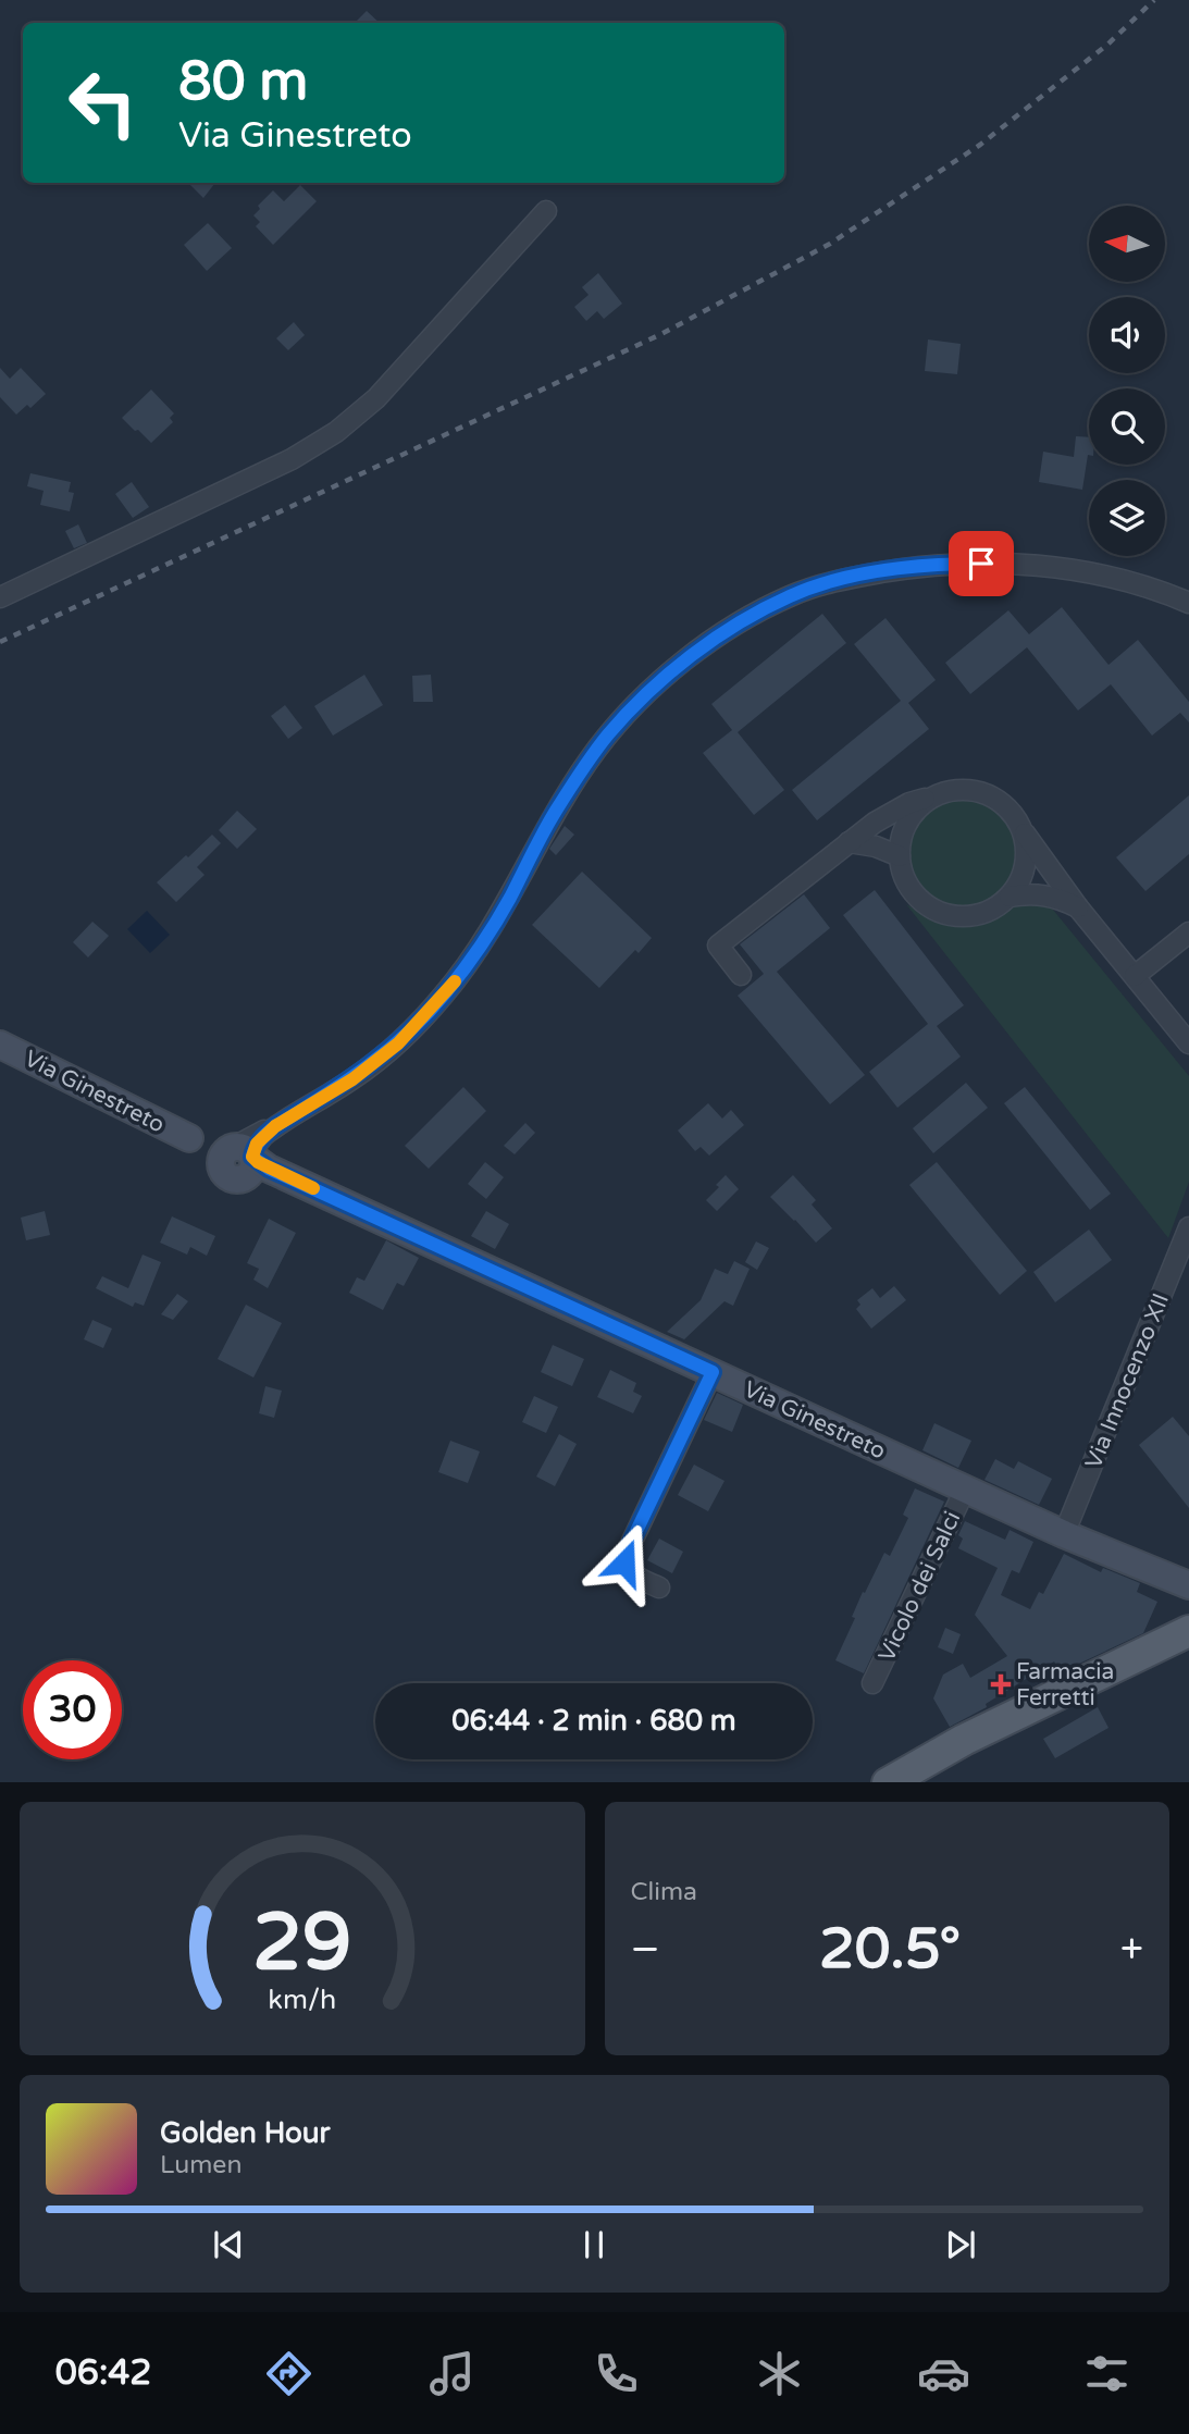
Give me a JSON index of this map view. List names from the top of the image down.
{
  "streets": {
    "street": ["Via Ginestreto", "Via Innocenzo XII", "Vicolo dei Salci"]
  },
  "crossings": [
    ["Via Ginestreto", "Via Innocenzo XII"],
    ["Via Ginestreto", "Vicolo dei Salci"]
  ],
  "places": {
    "health": ["Farmacia Ferretti"]
  },
  "north": "left",
  "page": {
    "turn": ["80 m", "Via Ginestreto"],
    "limit": "30",
    "trip": "06:44 · 2 min · 680 m",
    "tile": "Clima",
    "heat": ["−", "20.5°", "+"],
    "song": ["Golden Hour", "Lumen"],
    "tabs": "06:42",
    "gauge": ["29", "km/h"]
  }
}
